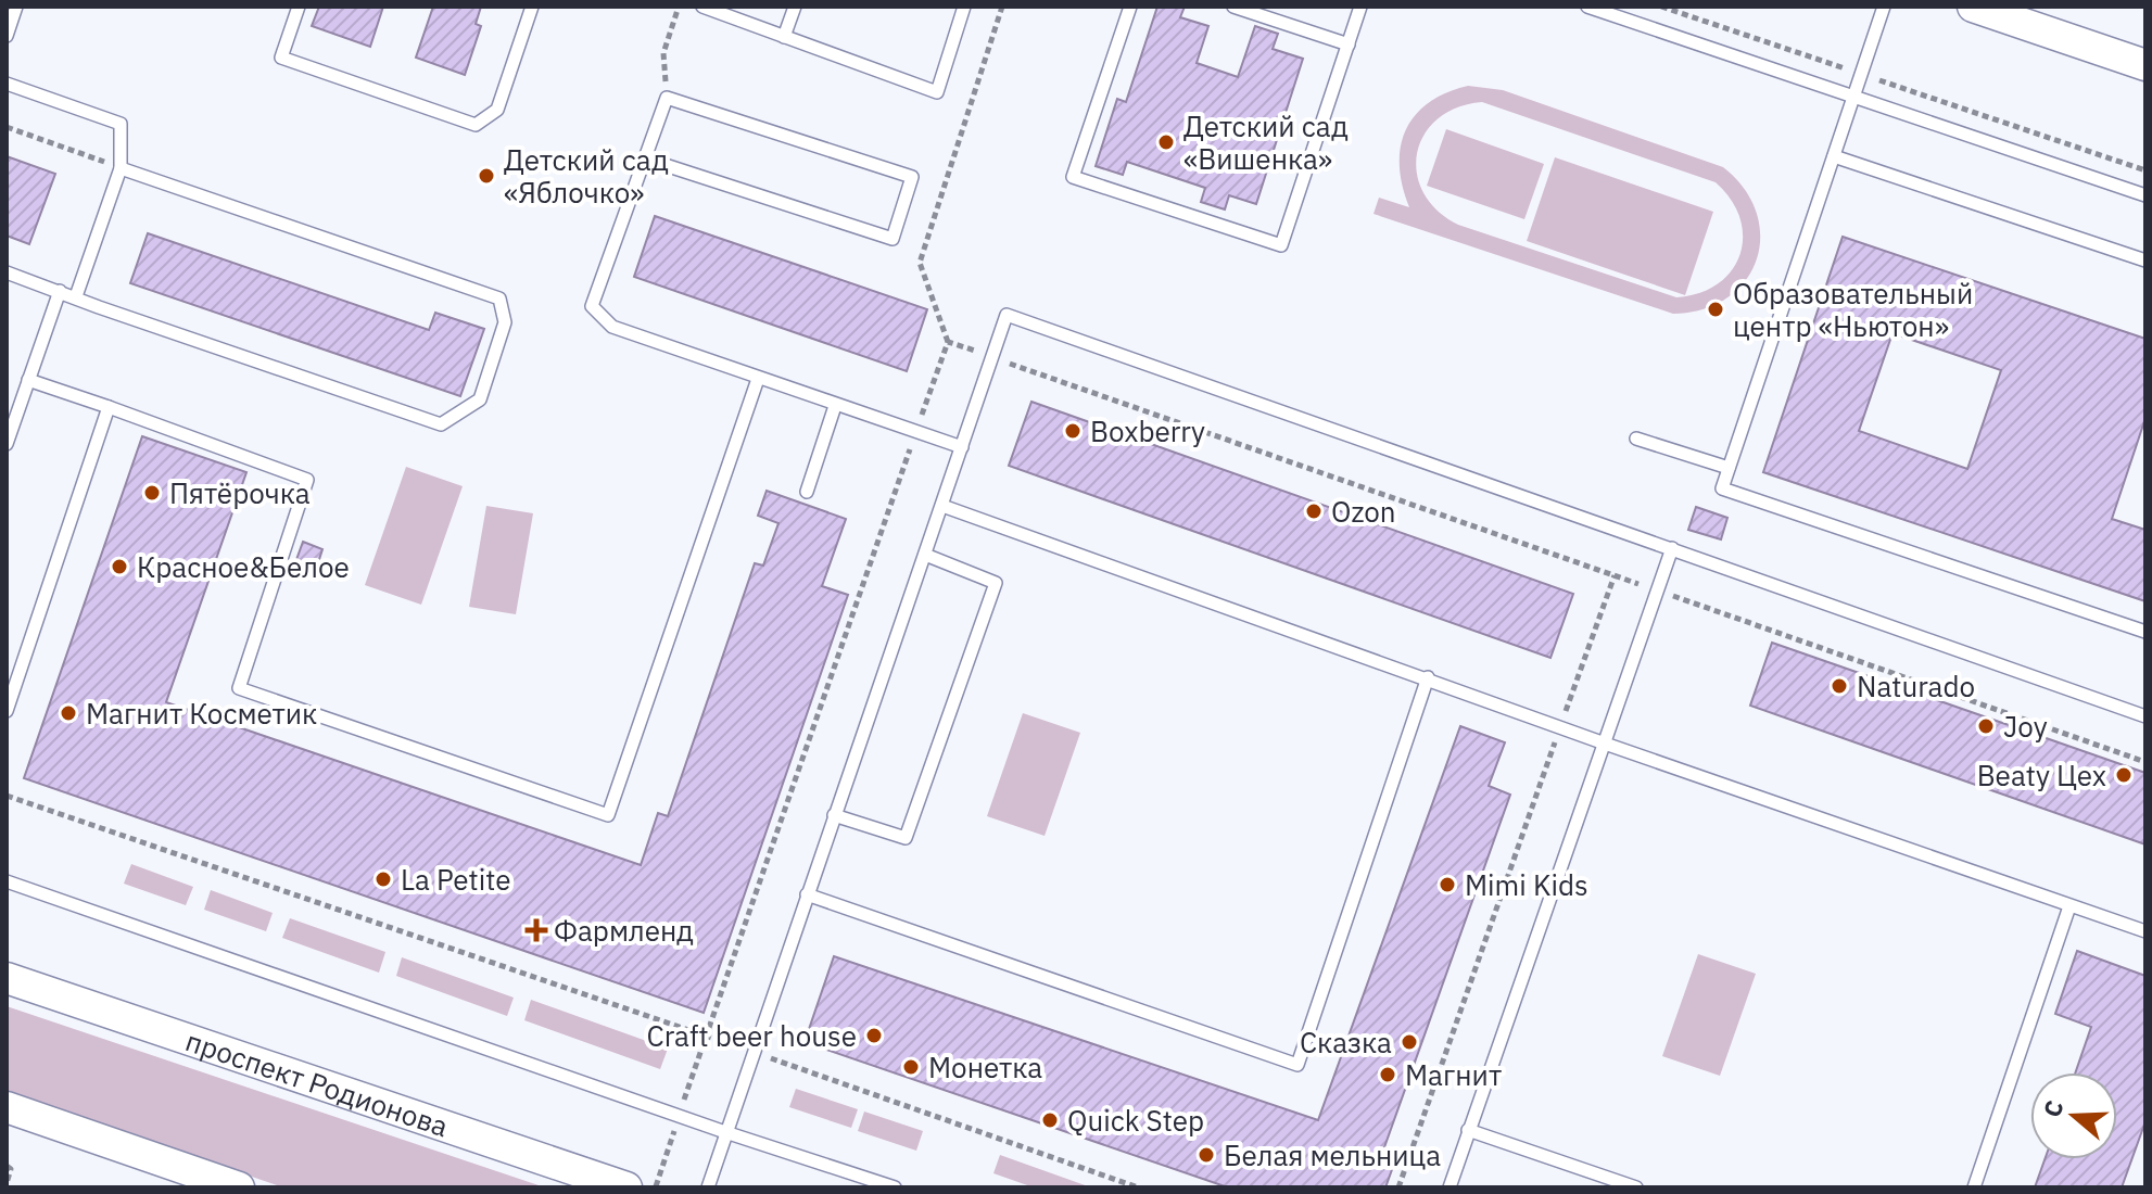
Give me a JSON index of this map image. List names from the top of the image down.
{
  "streets": {
    "street": ["проспект Родионова"]
  },
  "places": {
    "other": [
      "Детский сад «Вишенка»",
      "Детский сад «Яблочко»",
      "Образовательный центр «Ньютон»",
      "Boxberry",
      "Пятёрочка",
      "Ozon",
      "Красное&Белое",
      "Naturado",
      "Магнит Косметик",
      "Joy",
      "Beaty Цех",
      "La Petite",
      "Mimi Kids",
      "Craft beer house",
      "Сказка",
      "Монетка",
      "Магнит",
      "Quick Step",
      "Белая мельница"
    ],
    "health": ["Фармленд"]
  },
  "north": "left"
}
